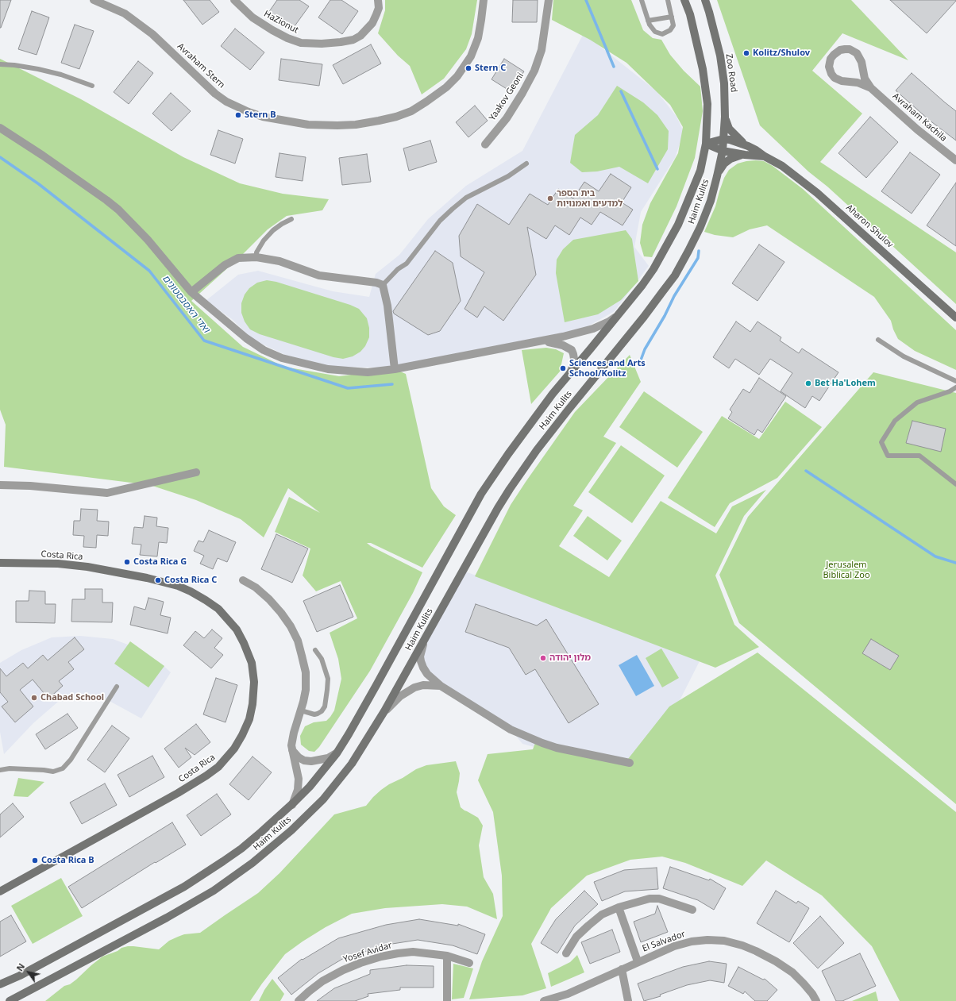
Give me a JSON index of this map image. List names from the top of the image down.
{
  "streets": {
    "main road": [
      "Zoo Road",
      "Haim Kulits",
      "Aharon Shulov",
      "Costa Rica"
    ],
    "street": [
      "HaZionut",
      "Avraham Stern",
      "Yaakov Geoni",
      "Avraham Kachila",
      "El Salvador",
      "Yosef Avidar"
    ]
  },
  "crossings": [
    ["Zoo Road", "Haim Kulits"],
    ["Zoo Road", "Aharon Shulov"],
    ["Haim Kulits", "Aharon Shulov"]
  ],
  "water": ["ואדי האסבסטונים"],
  "parks": ["Jerusalem Biblical Zoo"],
  "places": [
    "Kolitz/Shulov",
    "Stern C",
    "Stern B",
    "בית הספר למדעים ואמנויות",
    "Sciences and Arts School/Kolitz",
    "Bet Ha'Lohem",
    "Costa Rica G",
    "Costa Rica C",
    "מלון יהודה",
    "Chabad School",
    "Costa Rica B"
  ],
  "north": "top left"
}
